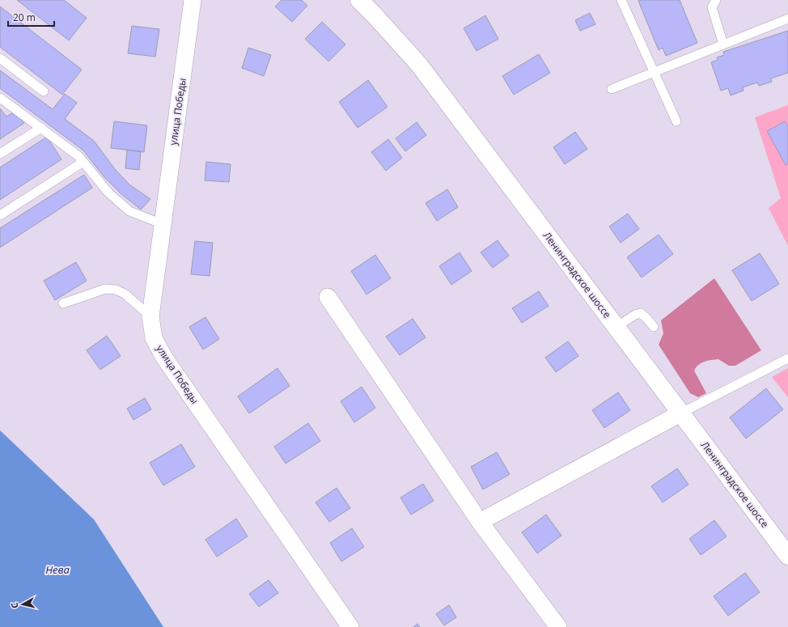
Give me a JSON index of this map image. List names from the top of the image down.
{
  "streets": {
    "main road": ["Ленинградское шоссе"],
    "street": ["улица Победы"]
  },
  "water": ["Нева"],
  "scale_bar": "20 m",
  "north": "left"
}
